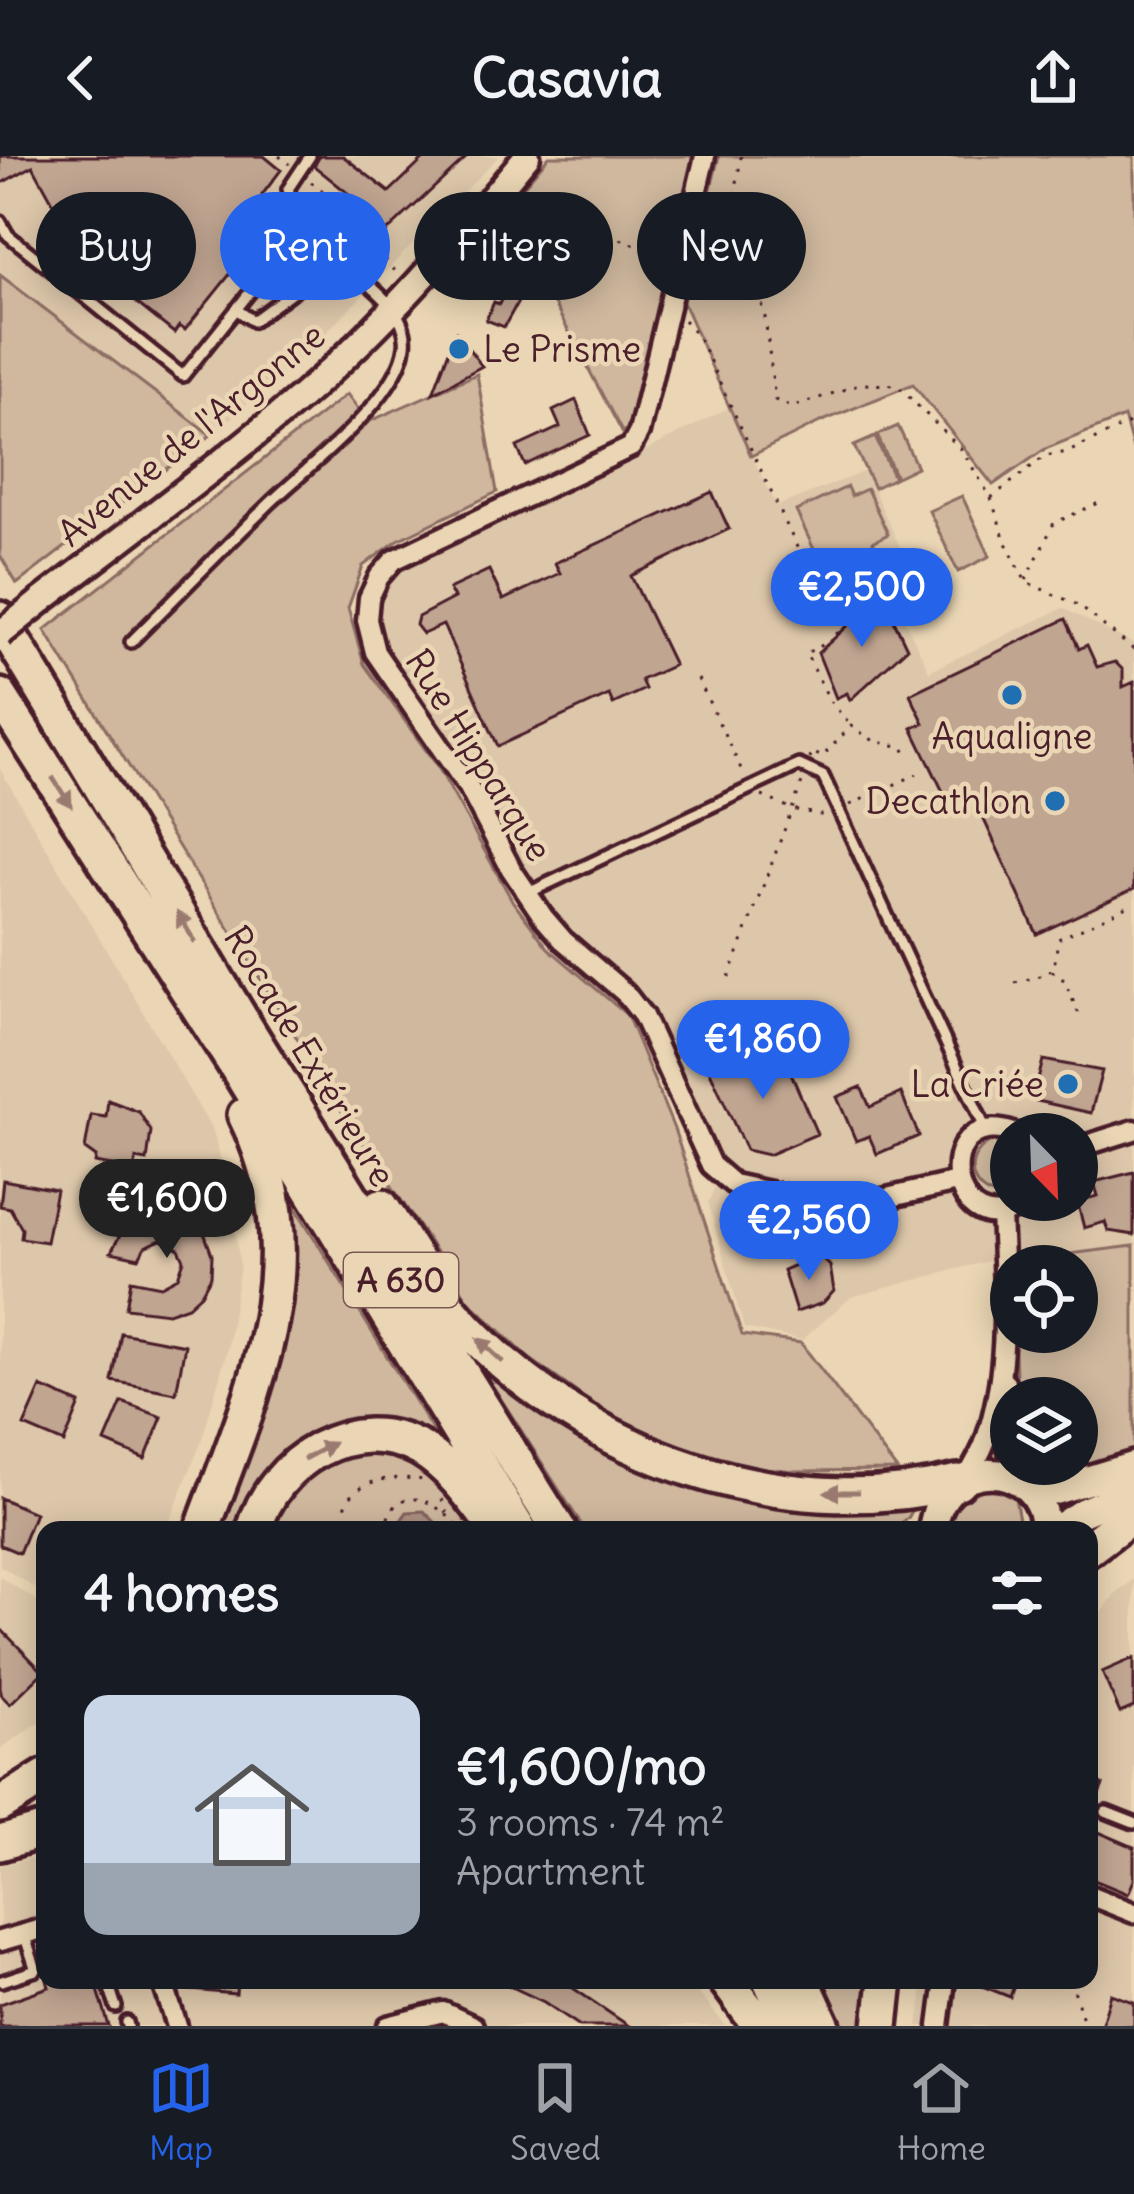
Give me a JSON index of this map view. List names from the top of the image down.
{
  "streets": {
    "highway": ["Rocade Extérieure", "A 630"],
    "main road": ["Avenue de l'Argonne"],
    "street": ["Rue Hipparque"]
  },
  "places": [
    "Le Prisme",
    "Aqualigne",
    "Decathlon",
    "La Criée"
  ],
  "north": "bottom right",
  "page": {
    "header": "Casavia",
    "chip": [
      "Buy",
      "Rent",
      "Filters",
      "New"
    ],
    "price": [
      "€2,500",
      "€1,860",
      "€1,600",
      "€2,560"
    ],
    "heading": "4 homes",
    "list": [
      {
        "name": "€1,600/mo",
        "note": "3 rooms · 74 m² · Apartment"
      }
    ],
    "tabs": ["Map", "Saved", "Home"]
  }
}
